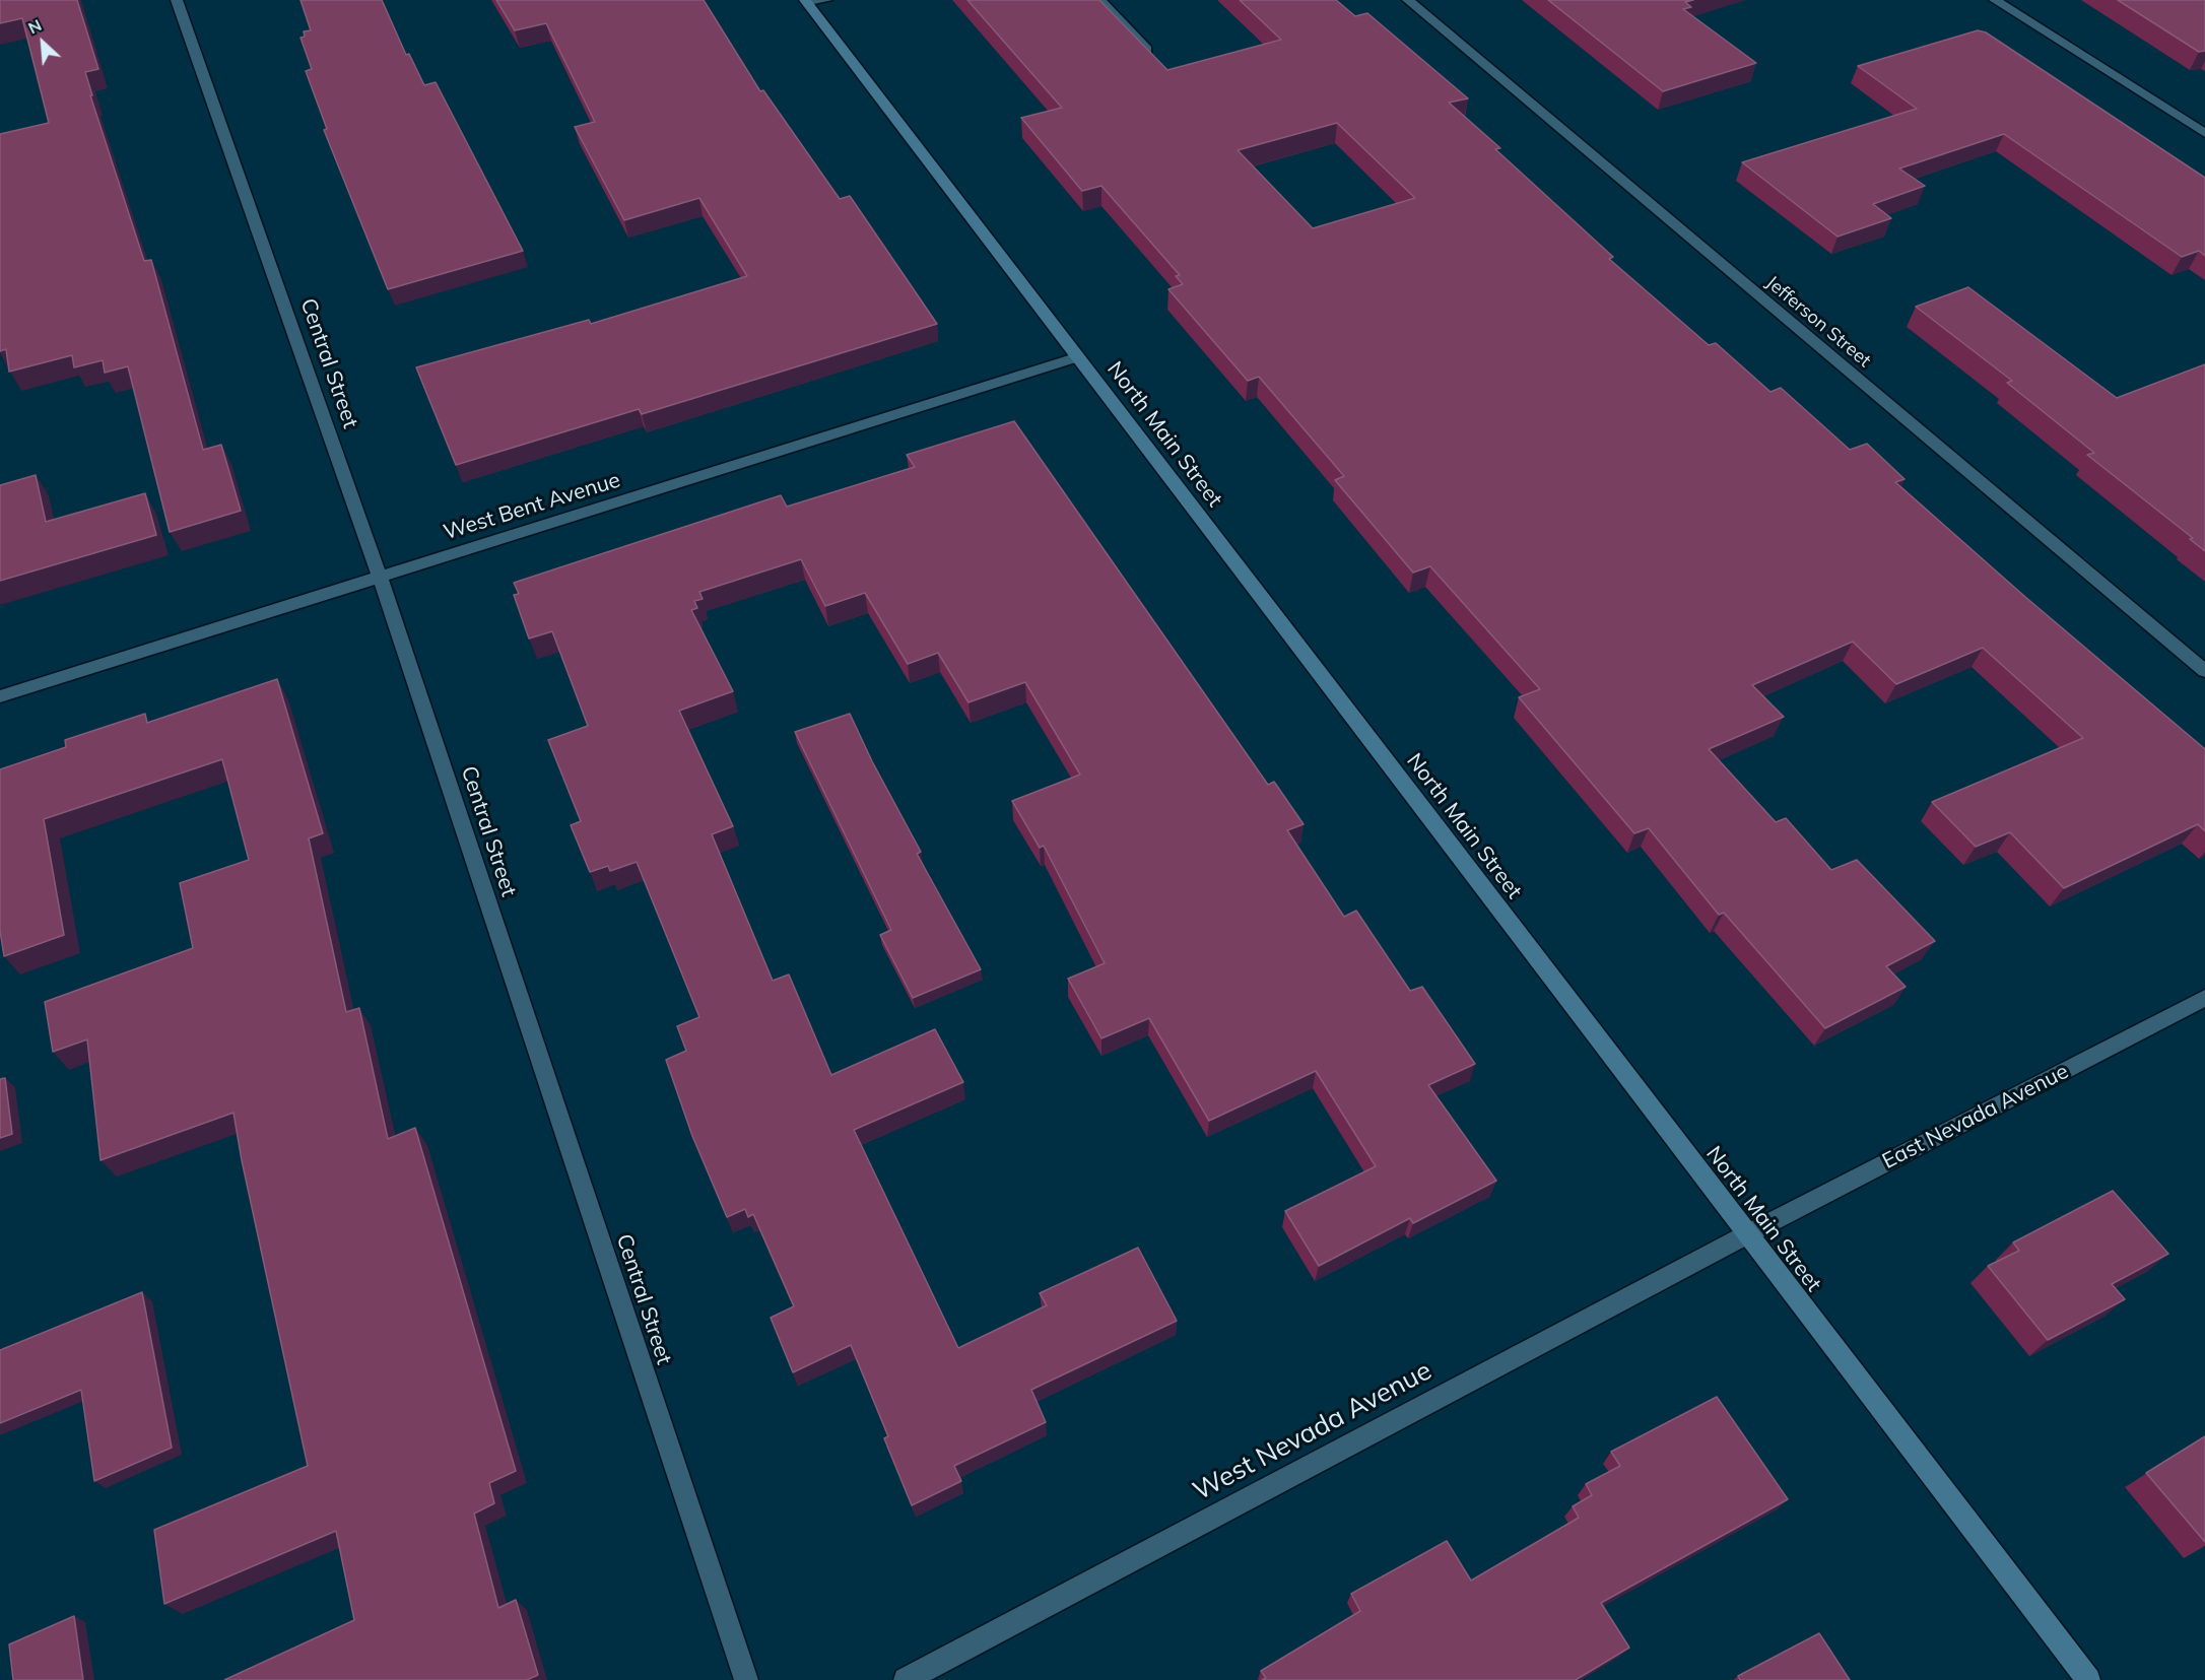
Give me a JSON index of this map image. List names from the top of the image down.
{
  "streets": {
    "main road": ["North Main Street"],
    "street": [
      "Jefferson Street",
      "Central Street",
      "West Bent Avenue",
      "East Nevada Avenue",
      "West Nevada Avenue"
    ]
  },
  "crossings": [
    ["Central Street", "West Bent Avenue"],
    ["North Main Street", "West Bent Avenue"],
    ["North Main Street", "East Nevada Avenue"],
    ["North Main Street", "West Nevada Avenue"],
    ["East Nevada Avenue", "West Nevada Avenue"]
  ],
  "north": "top left"
}
